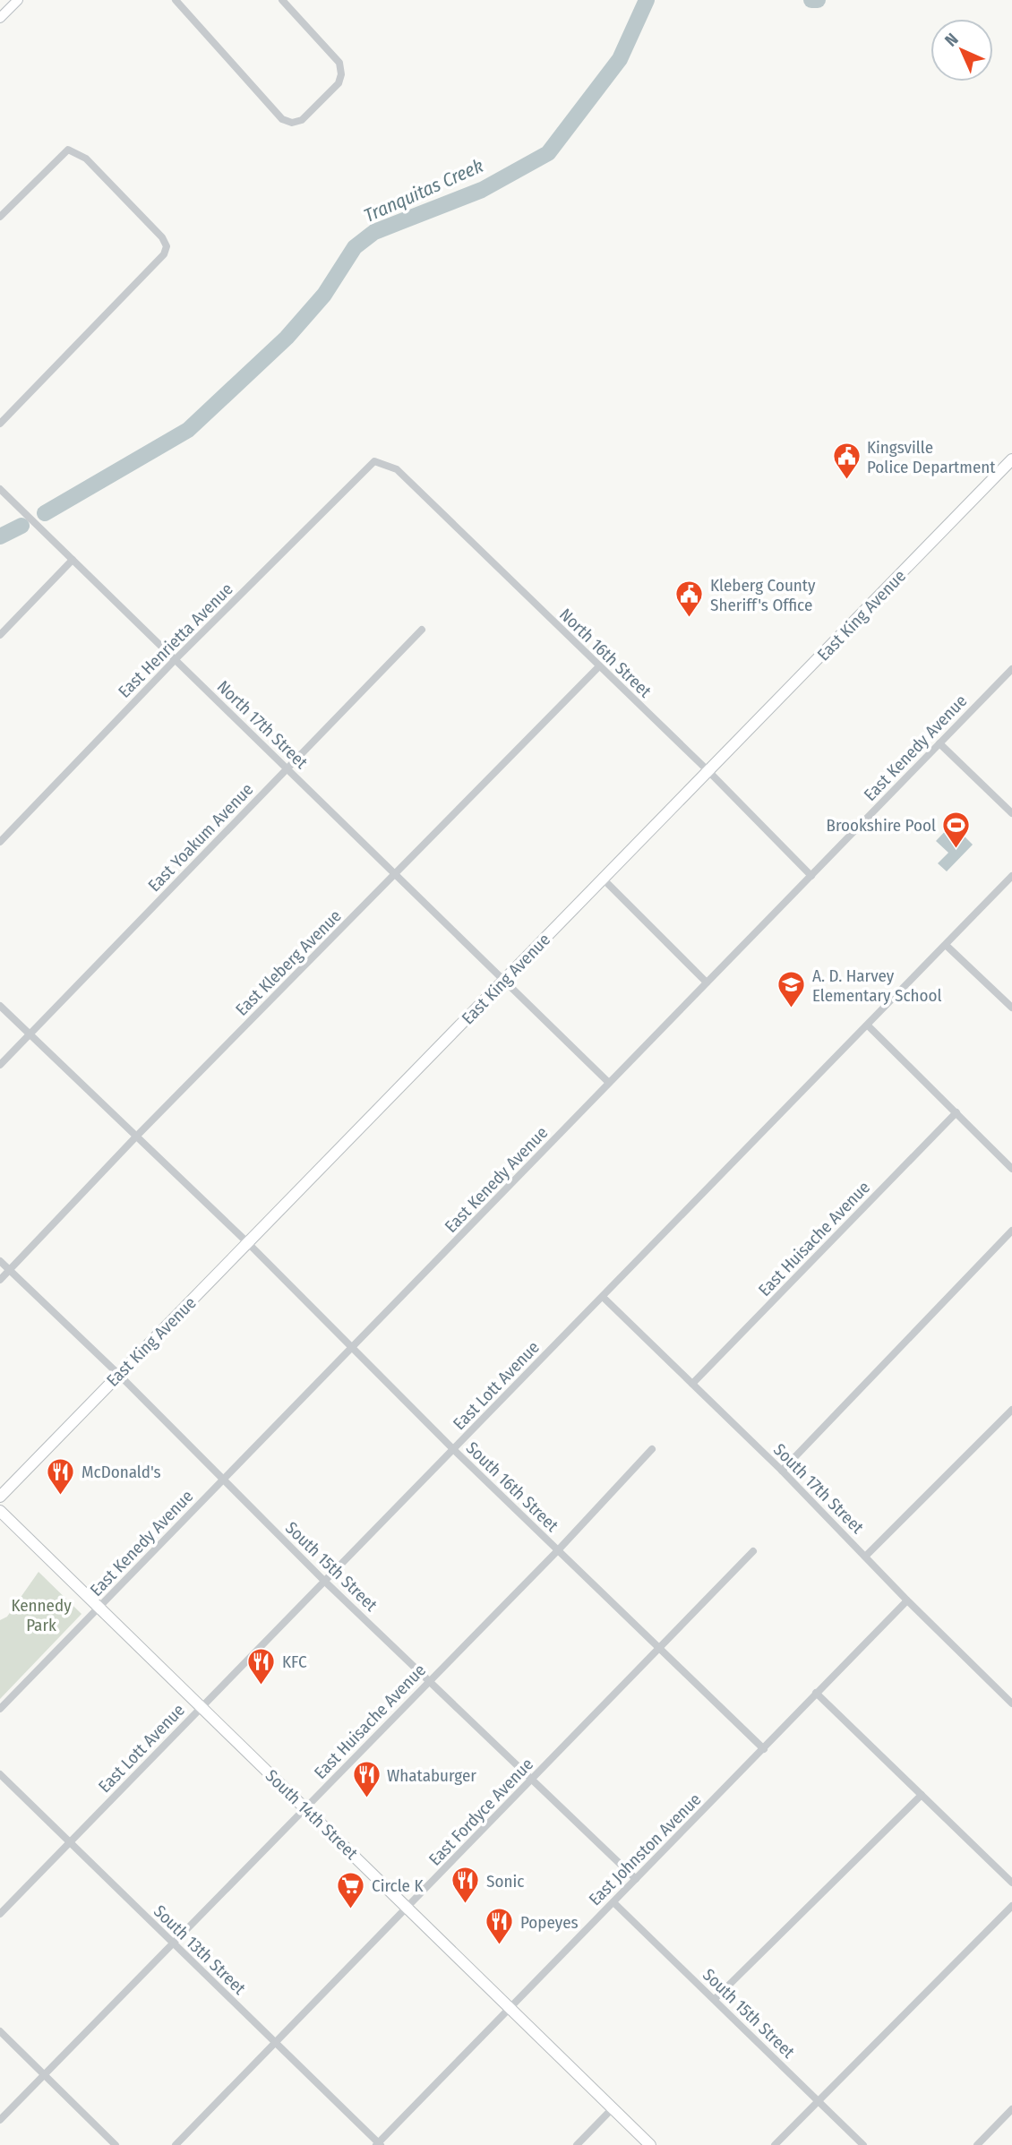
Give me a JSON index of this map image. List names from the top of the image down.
{
  "streets": {
    "main road": ["East King Avenue", "South 14th Street"],
    "street": [
      "East Henrietta Avenue",
      "North 16th Street",
      "North 17th Street",
      "East Kenedy Avenue",
      "East Yoakum Avenue",
      "East Kleberg Avenue",
      "East Huisache Avenue",
      "East Lott Avenue",
      "South 16th Street",
      "South 17th Street",
      "South 15th Street",
      "East Fordyce Avenue",
      "East Johnston Avenue",
      "South 13th Street"
    ]
  },
  "crossings": [
    ["East King Avenue", "North 16th Street"],
    ["East King Avenue", "North 17th Street"],
    ["East King Avenue", "South 16th Street"],
    ["East King Avenue", "South 15th Street"],
    ["East Henrietta Avenue", "North 16th Street"],
    ["East Henrietta Avenue", "North 17th Street"],
    ["North 16th Street", "East Kenedy Avenue"],
    ["North 16th Street", "East Kleberg Avenue"],
    ["North 17th Street", "East Yoakum Avenue"],
    ["North 17th Street", "East Kleberg Avenue"],
    ["East Kenedy Avenue", "South 16th Street"],
    ["East Kenedy Avenue", "South 15th Street"],
    ["East Kenedy Avenue", "South 14th Street"],
    ["East Kleberg Avenue", "South 16th Street"],
    ["East Kleberg Avenue", "South 15th Street"],
    ["East Huisache Avenue", "South 16th Street"],
    ["East Huisache Avenue", "South 17th Street"],
    ["East Huisache Avenue", "South 15th Street"],
    ["East Huisache Avenue", "South 14th Street"],
    ["East Huisache Avenue", "South 13th Street"],
    ["East Lott Avenue", "South 16th Street"],
    ["East Lott Avenue", "South 17th Street"],
    ["East Lott Avenue", "South 15th Street"],
    ["East Lott Avenue", "South 14th Street"],
    ["East Lott Avenue", "South 13th Street"],
    ["South 16th Street", "East Fordyce Avenue"],
    ["South 16th Street", "East Johnston Avenue"],
    ["South 17th Street", "East Johnston Avenue"],
    ["South 15th Street", "East Fordyce Avenue"],
    ["South 15th Street", "East Johnston Avenue"],
    ["East Fordyce Avenue", "South 14th Street"],
    ["East Fordyce Avenue", "South 13th Street"],
    ["South 14th Street", "East Johnston Avenue"],
    ["East Johnston Avenue", "South 13th Street"]
  ],
  "water": ["Tranquitas Creek"],
  "parks": ["Kennedy Park"],
  "places": {
    "public building": ["Kingsville Police Department", "Kleberg County Sheriff's Office"],
    "sports": ["Brookshire Pool"],
    "school or university": ["A. D. Harvey Elementary School"],
    "restaurant": [
      "McDonald's",
      "KFC",
      "Whataburger",
      "Sonic",
      "Popeyes"
    ],
    "supermarket": ["Circle K"]
  },
  "north": "top left"
}
